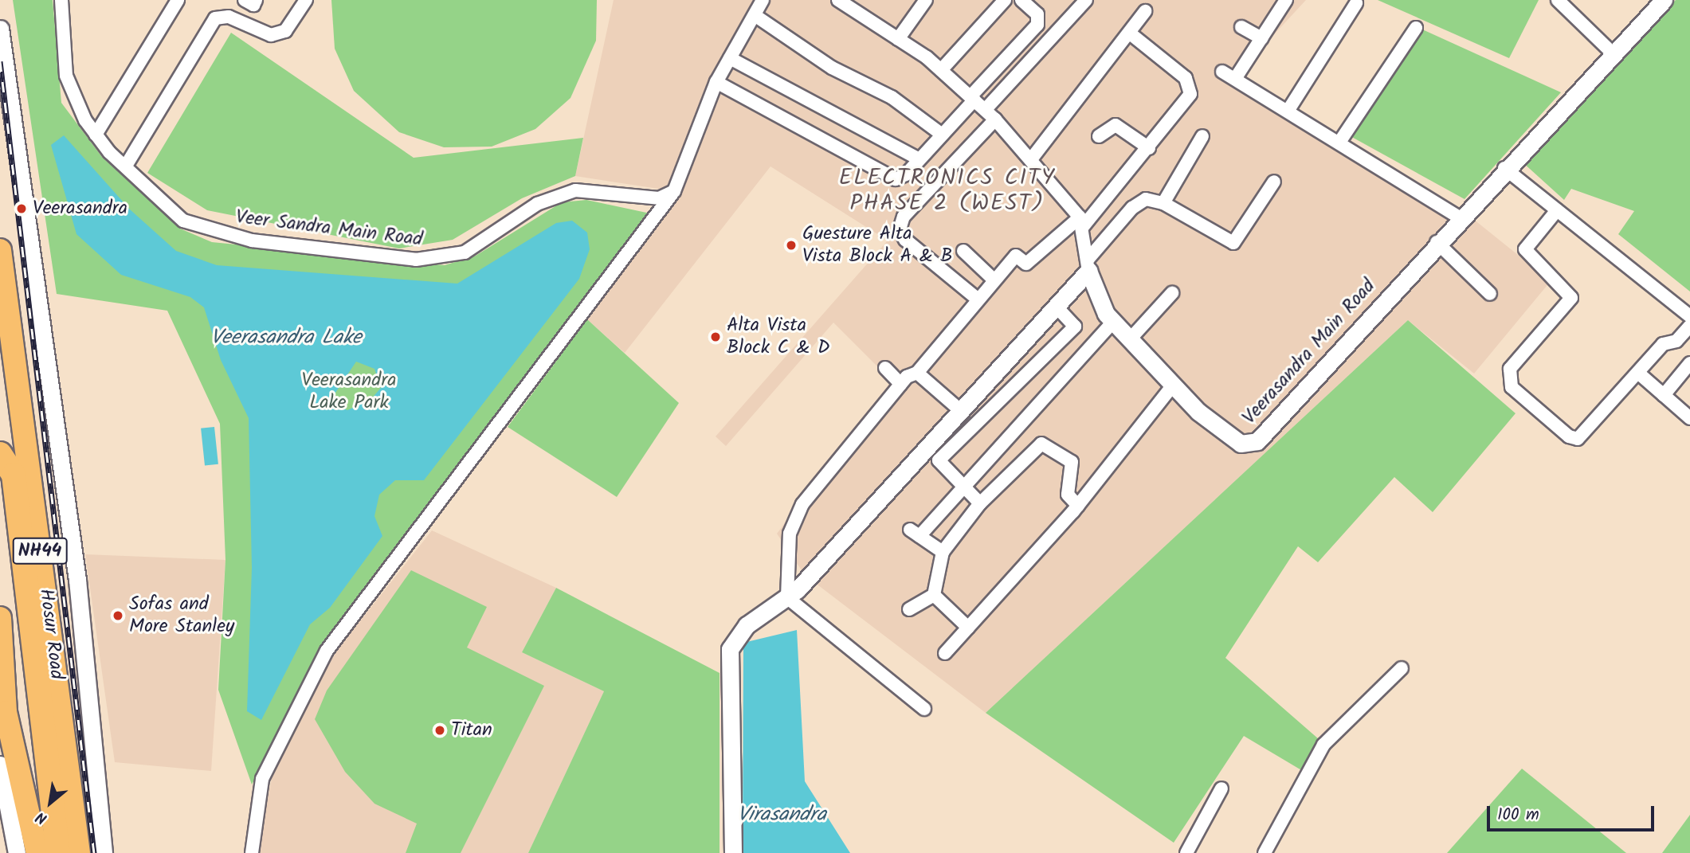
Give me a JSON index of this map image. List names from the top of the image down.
{
  "streets": {
    "highway": ["NH44", "Hosur Road"],
    "street": ["Veer Sandra Main Road", "Veerasandra Main Road"]
  },
  "districts": ["ELECTRONICS CITY PHASE 2 (WEST)"],
  "water": ["Veerasandra Lake", "Virasandra"],
  "parks": ["Veerasandra Lake Park"],
  "places": [
    "Veerasandra",
    "Guesture Alta Vista Block A & B",
    "Alta Vista Block C & D",
    "Sofas and More Stanley",
    "Titan"
  ],
  "scale_bar": "100 m",
  "north": "bottom left"
}
